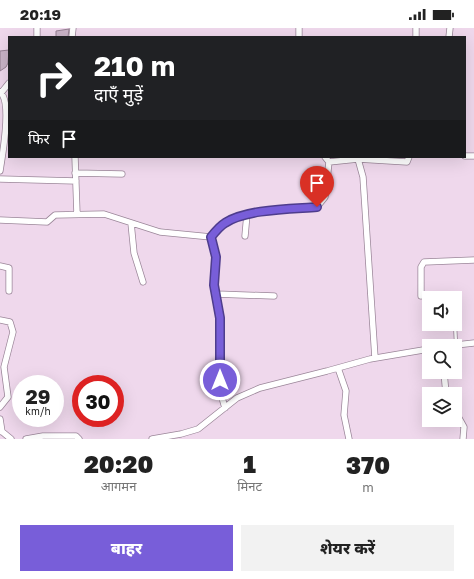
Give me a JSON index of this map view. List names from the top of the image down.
{
  "page": {
    "status": "20:19",
    "turn": ["210 m", "दाएँ मुड़ें"],
    "then": "फिर",
    "speed": "29 km/h",
    "limit": "30",
    "eta": [
      "20:20",
      "आगमन",
      "1",
      "मिनट",
      "370",
      "m"
    ],
    "buttons": ["बाहर", "शेयर करें"]
  }
}
